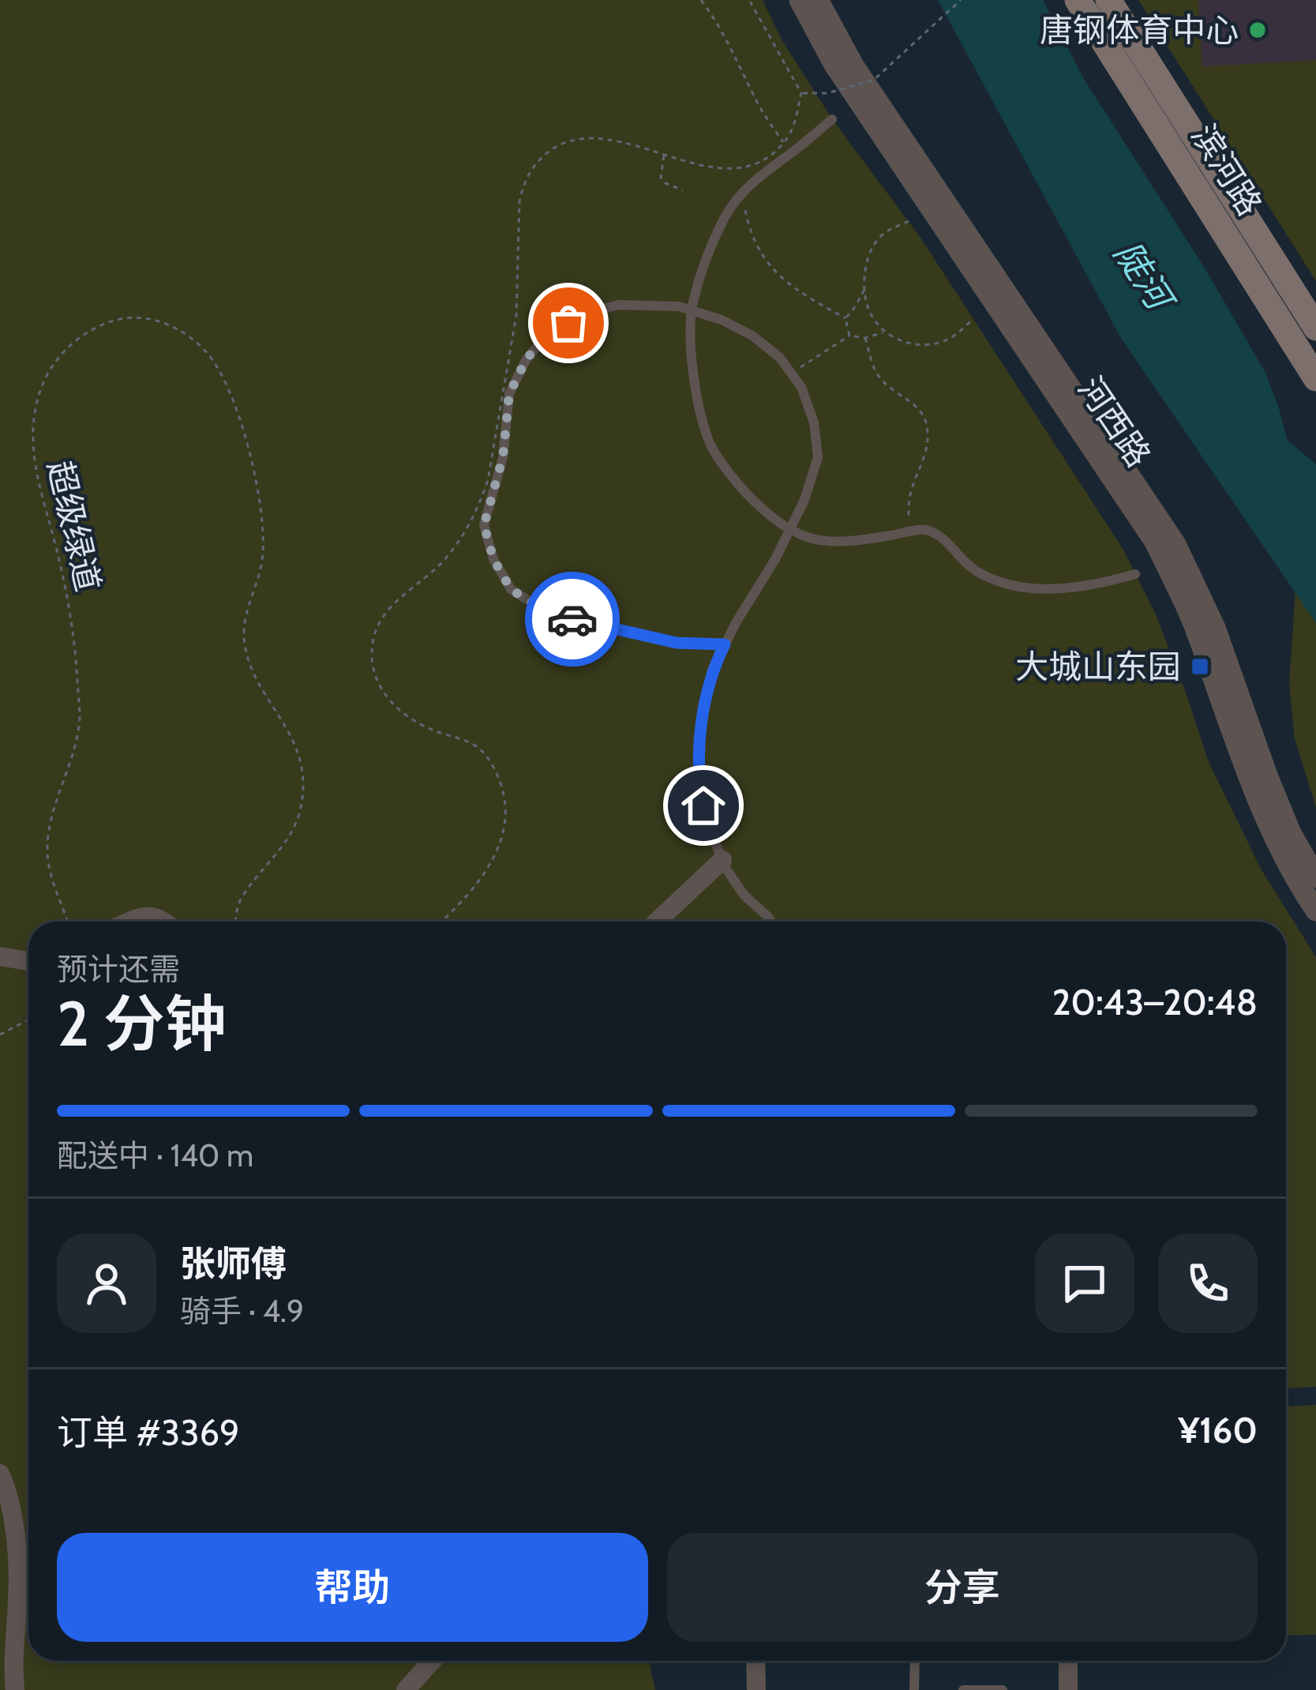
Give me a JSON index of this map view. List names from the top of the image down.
{
  "streets": {
    "main road": ["滨河路"],
    "street": ["河西路"],
    "path": ["超级绿道"]
  },
  "water": ["陡河"],
  "places": {
    "other": ["唐钢体育中心"],
    "transit": ["大城山东园"]
  },
  "page": {
    "heading": ["2 分钟", "预计还需", "20:43–20:48"],
    "panel": [
      "张师傅",
      "骑手 · 4.9",
      "订单 #3369",
      "¥160"
    ],
    "bar": "配送中 · 140 m",
    "buttons": ["帮助", "分享"]
  }
}
